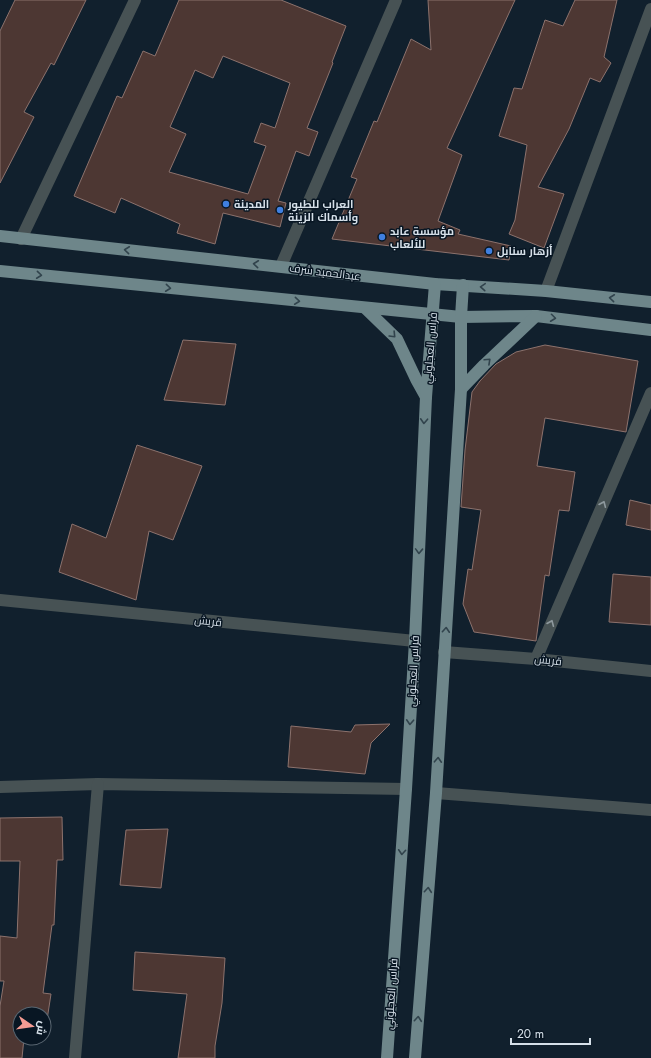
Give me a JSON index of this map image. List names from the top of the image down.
{
  "streets": {
    "main road": ["عبدالحميد شرف", "فراس العجلوني"],
    "street": ["قريش"]
  },
  "crossings": [
    ["عبدالحميد شرف", "فراس العجلوني"],
    ["فراس العجلوني", "قريش"]
  ],
  "places": [
    "المدينة",
    "العراب للطيور وأسماك الزينة",
    "مؤسسة عابد للألعاب",
    "أزهار سنابل"
  ],
  "scale_bar": "20 m",
  "north": "right"
}
